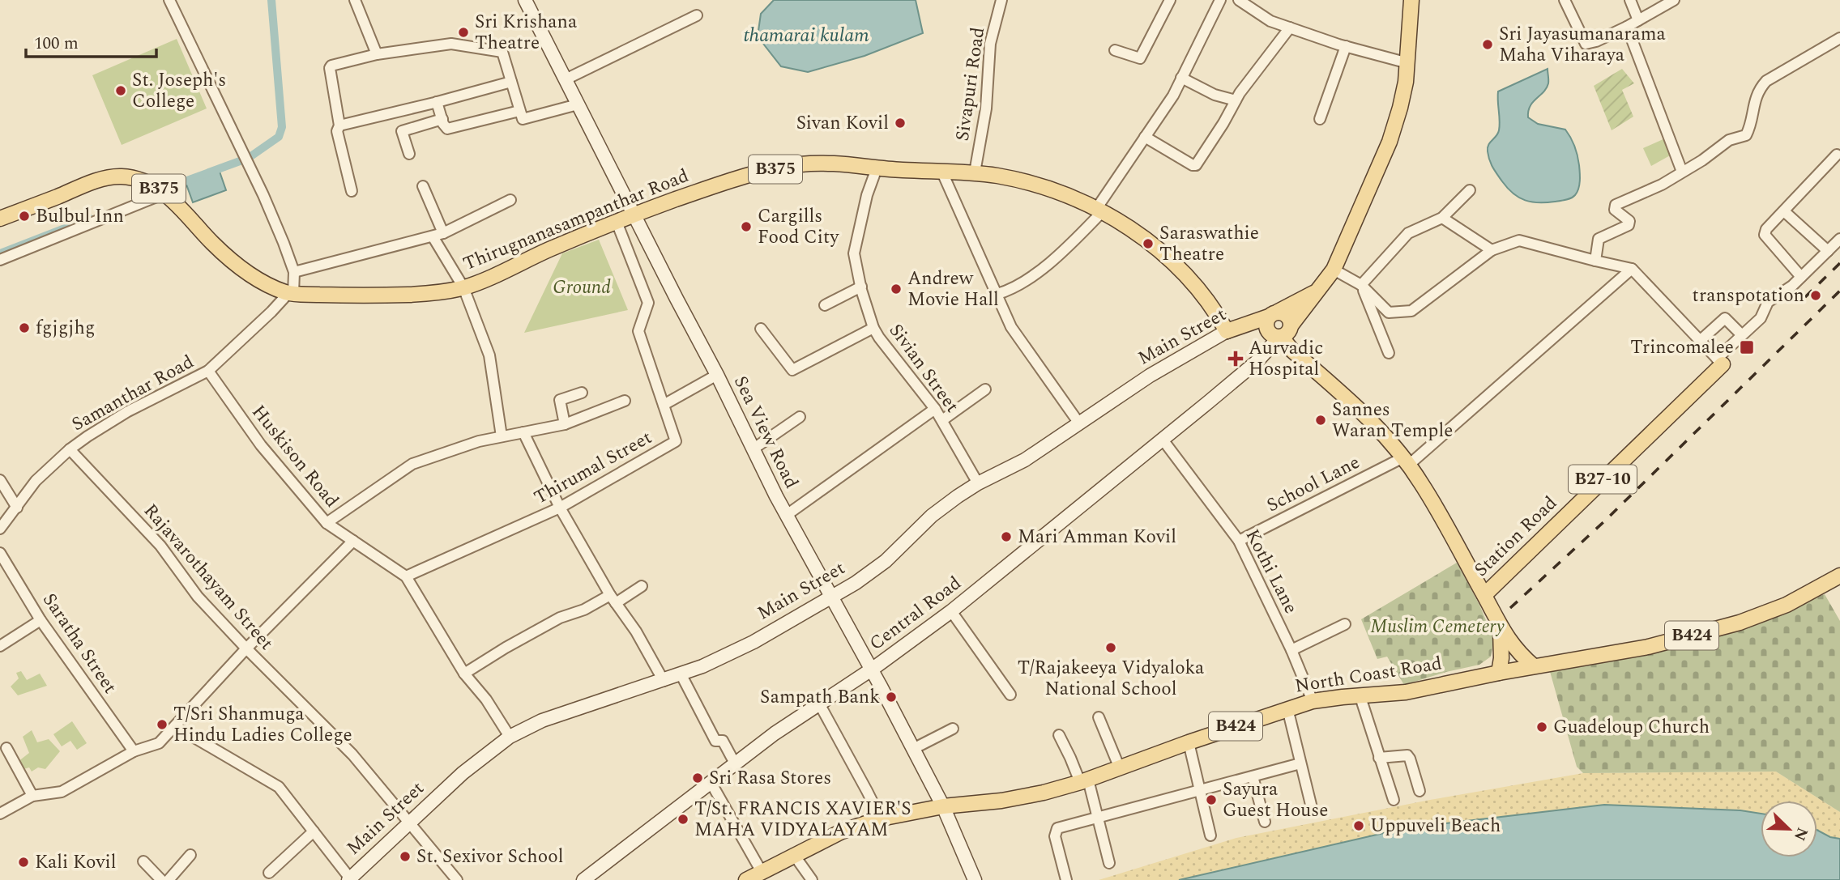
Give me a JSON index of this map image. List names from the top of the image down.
{
  "streets": {
    "main road": [
      "B375",
      "Thirugnanasampanthar Road",
      "Main Street",
      "Sea View Road",
      "B27-10",
      "Station Road",
      "Central Road",
      "B424",
      "North Coast Road"
    ],
    "street": [
      "Sivapuri Road",
      "Sivian Street",
      "Samanthar Road",
      "Huskison Road",
      "Thirumal Street",
      "School Lane",
      "Kothi Lane",
      "Rajavarothayam Street",
      "Saratha Street"
    ]
  },
  "crossings": [
    ["Sivapuri Road", "Thirugnanasampanthar Road"],
    ["B375", "Thirugnanasampanthar Road"],
    ["B375", "Samanthar Road"],
    ["Thirugnanasampanthar Road", "Main Street"],
    ["Thirugnanasampanthar Road", "Sivian Street"],
    ["Thirugnanasampanthar Road", "Samanthar Road"],
    ["Thirugnanasampanthar Road", "Sea View Road"],
    ["Thirugnanasampanthar Road", "Thirumal Street"],
    ["Main Street", "Sivian Street"],
    ["Main Street", "Sea View Road"],
    ["Main Street", "Huskison Road"],
    ["Main Street", "Station Road"],
    ["Main Street", "Rajavarothayam Street"],
    ["Main Street", "Central Road"],
    ["Samanthar Road", "Huskison Road"],
    ["Samanthar Road", "Rajavarothayam Street"],
    ["Sea View Road", "Central Road"],
    ["Sea View Road", "North Coast Road"],
    ["Huskison Road", "Thirumal Street"],
    ["School Lane", "Station Road"],
    ["School Lane", "Kothi Lane"],
    ["Station Road", "Central Road"],
    ["Station Road", "North Coast Road"],
    ["Kothi Lane", "Central Road"],
    ["Kothi Lane", "North Coast Road"]
  ],
  "water": ["thamarai kulam"],
  "parks": ["Ground", "Muslim Cemetery"],
  "places": {
    "other": [
      "Sri Krishana Theatre",
      "Sri Jayasumanarama Maha Viharaya",
      "St. Joseph's College",
      "Sivan Kovil",
      "Bulbul Inn",
      "Cargills Food City",
      "Saraswathie Theatre",
      "Andrew Movie Hall",
      "transpotation",
      "fgjgjhg",
      "Sannes Waran Temple",
      "Mari Amman Kovil",
      "T/Rajakeeya Vidyaloka National School",
      "Sampath Bank",
      "T/Sri Shanmuga Hindu Ladies College",
      "Guadeloup Church",
      "Sri Rasa Stores",
      "Sayura Guest House",
      "T/St. FRANCIS XAVIER'S MAHA VIDYALAYAM",
      "Uppuveli Beach",
      "St. Sexivor School",
      "Kali Kovil"
    ],
    "transit": ["Trincomalee"],
    "health": ["Aurvadic Hospital"]
  },
  "scale_bar": "100 m",
  "north": "bottom right"
}
